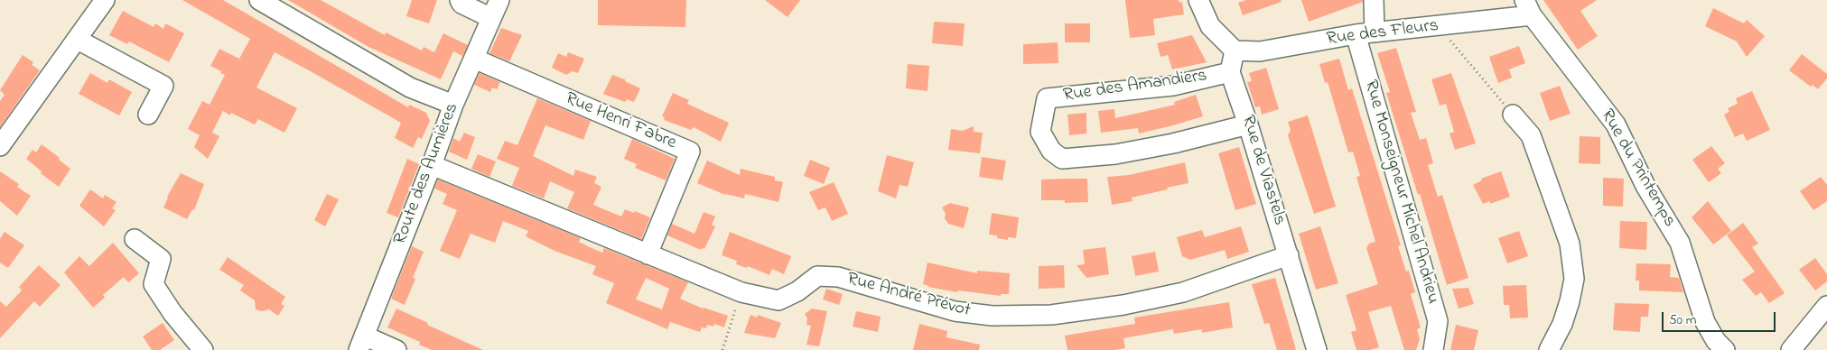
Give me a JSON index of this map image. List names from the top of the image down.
{
  "streets": {
    "street": [
      "Rue des Fleurs",
      "Rue des Amandiers",
      "Rue Henri Fabre",
      "Rue du Printemps",
      "Rue de Viastels",
      "Route des Aumières",
      "Rue Monseigneur Michel Andrieu",
      "Rue André Prévot"
    ]
  },
  "crossings": [
    ["Rue des Fleurs", "Rue du Printemps"],
    ["Rue des Fleurs", "Rue Monseigneur Michel Andrieu"],
    ["Rue des Amandiers", "Rue de Viastels"],
    ["Rue Henri Fabre", "Route des Aumières"],
    ["Rue Henri Fabre", "Rue André Prévot"],
    ["Rue de Viastels", "Rue André Prévot"]
  ],
  "scale_bar": "50 m"
}
